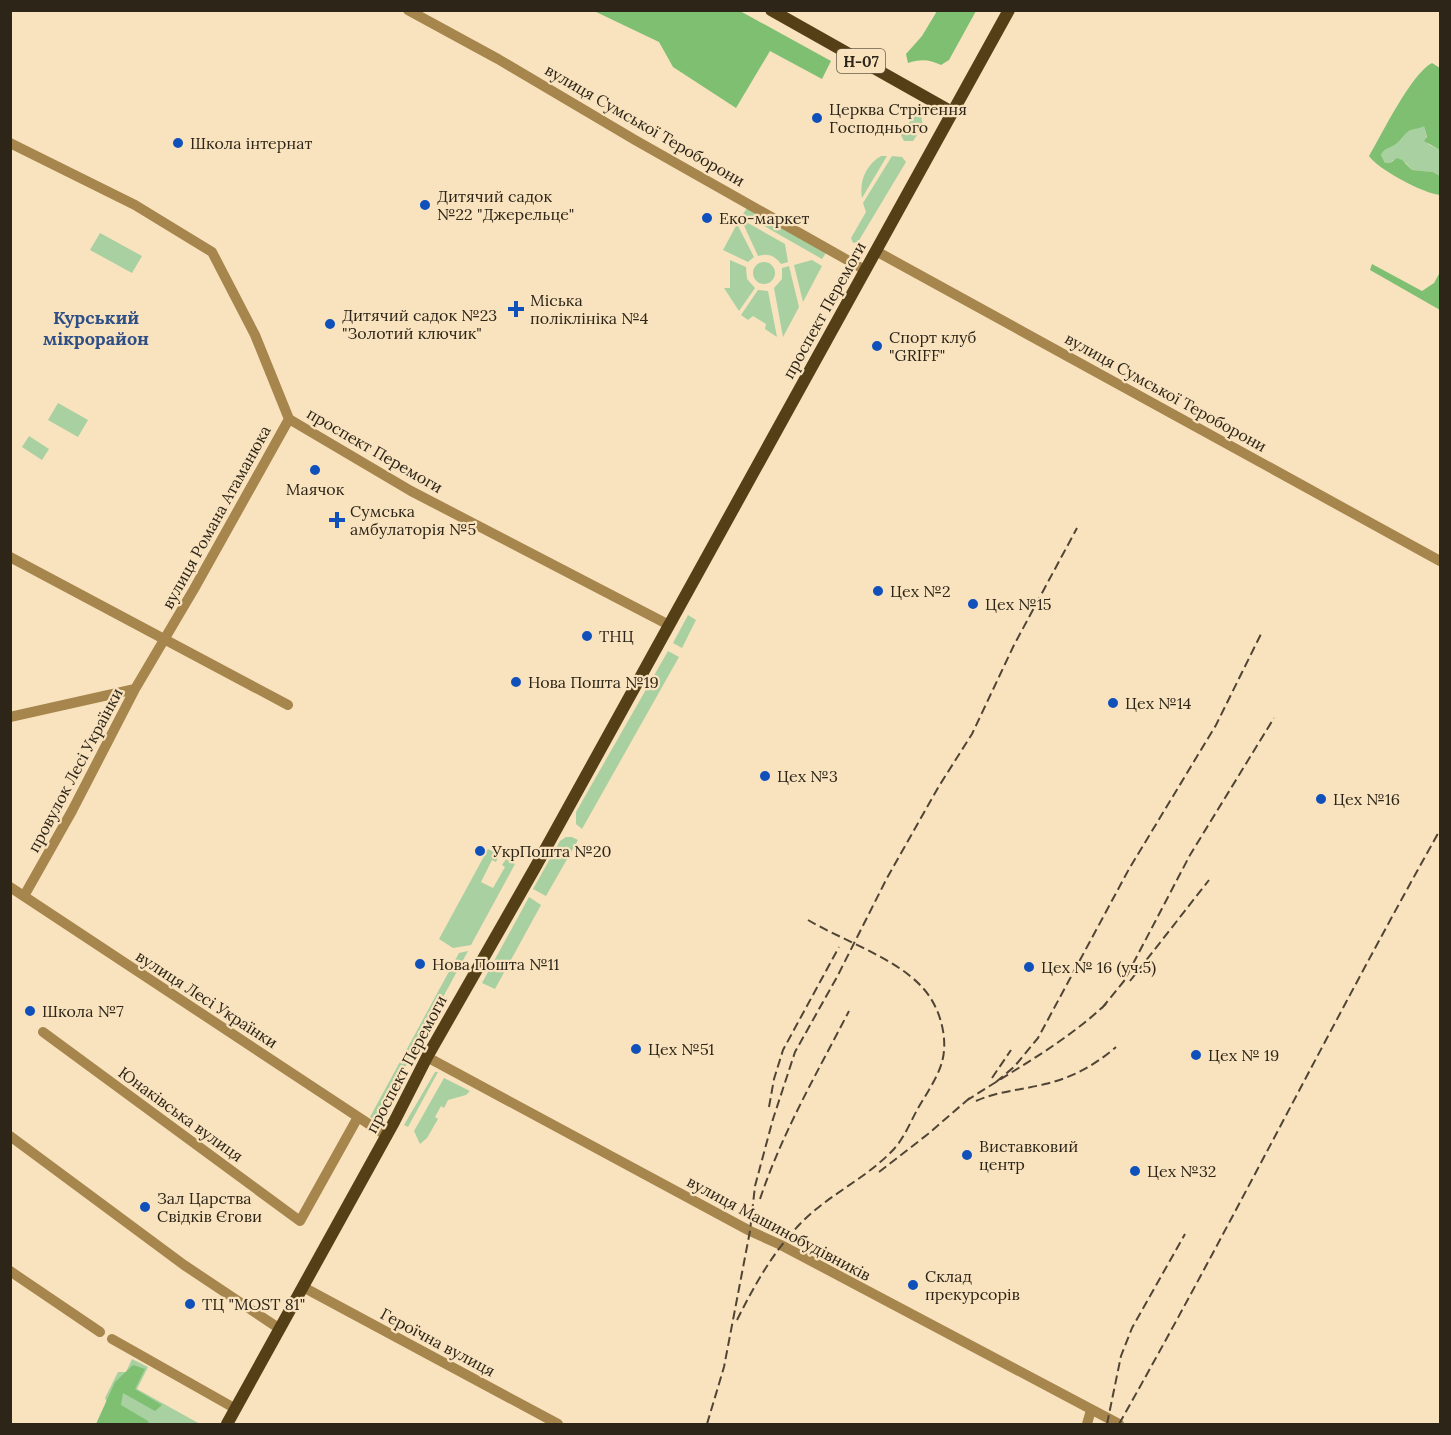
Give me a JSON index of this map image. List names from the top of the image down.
{
  "streets": {
    "main road": ["Н-07", "проспект Перемоги"],
    "street": [
      "вулиця Сумської Тероборони",
      "вулиця Романа Атаманюка",
      "провулок Лесі Українки",
      "вулиця Лесі Українки",
      "Юнаківська вулиця",
      "вулиця Машинобудівників",
      "Героїчна вулиця"
    ]
  },
  "crossings": [
    ["Н-07", "проспект Перемоги"],
    ["вулиця Сумської Тероборони", "проспект Перемоги"],
    ["проспект Перемоги", "вулиця Романа Атаманюка"],
    ["проспект Перемоги", "вулиця Лесі Українки"],
    ["проспект Перемоги", "вулиця Машинобудівників"],
    ["проспект Перемоги", "Героїчна вулиця"],
    ["вулиця Романа Атаманюка", "провулок Лесі Українки"],
    ["провулок Лесі Українки", "вулиця Лесі Українки"],
    ["вулиця Лесі Українки", "Юнаківська вулиця"]
  ],
  "districts": ["Курський мікрорайон"],
  "places": {
    "other": [
      "Церква Стрітення Господнього",
      "Школа інтернат",
      "Дитячий садок №22 \"Джерельце\"",
      "Еко-маркет",
      "Дитячий садок №23 \"Золотий ключик\"",
      "Спорт клуб \"GRIFF\"",
      "Маячок",
      "Цех №2",
      "Цех №15",
      "ТНЦ",
      "Нова Пошта №19",
      "Цех №14",
      "Цех №3",
      "Цех №16",
      "УкрПошта №20",
      "Нова Пошта №11",
      "Цех № 16 (уч.5)",
      "Школа №7",
      "Цех №51",
      "Цех № 19",
      "Виставковий центр",
      "Цех №32",
      "Зал Царства Свідків Єгови",
      "Склад прекурсорів",
      "ТЦ \"MOST 81\""
    ],
    "health": ["Міська поліклініка №4", "Сумська амбулаторія №5"]
  }
}
